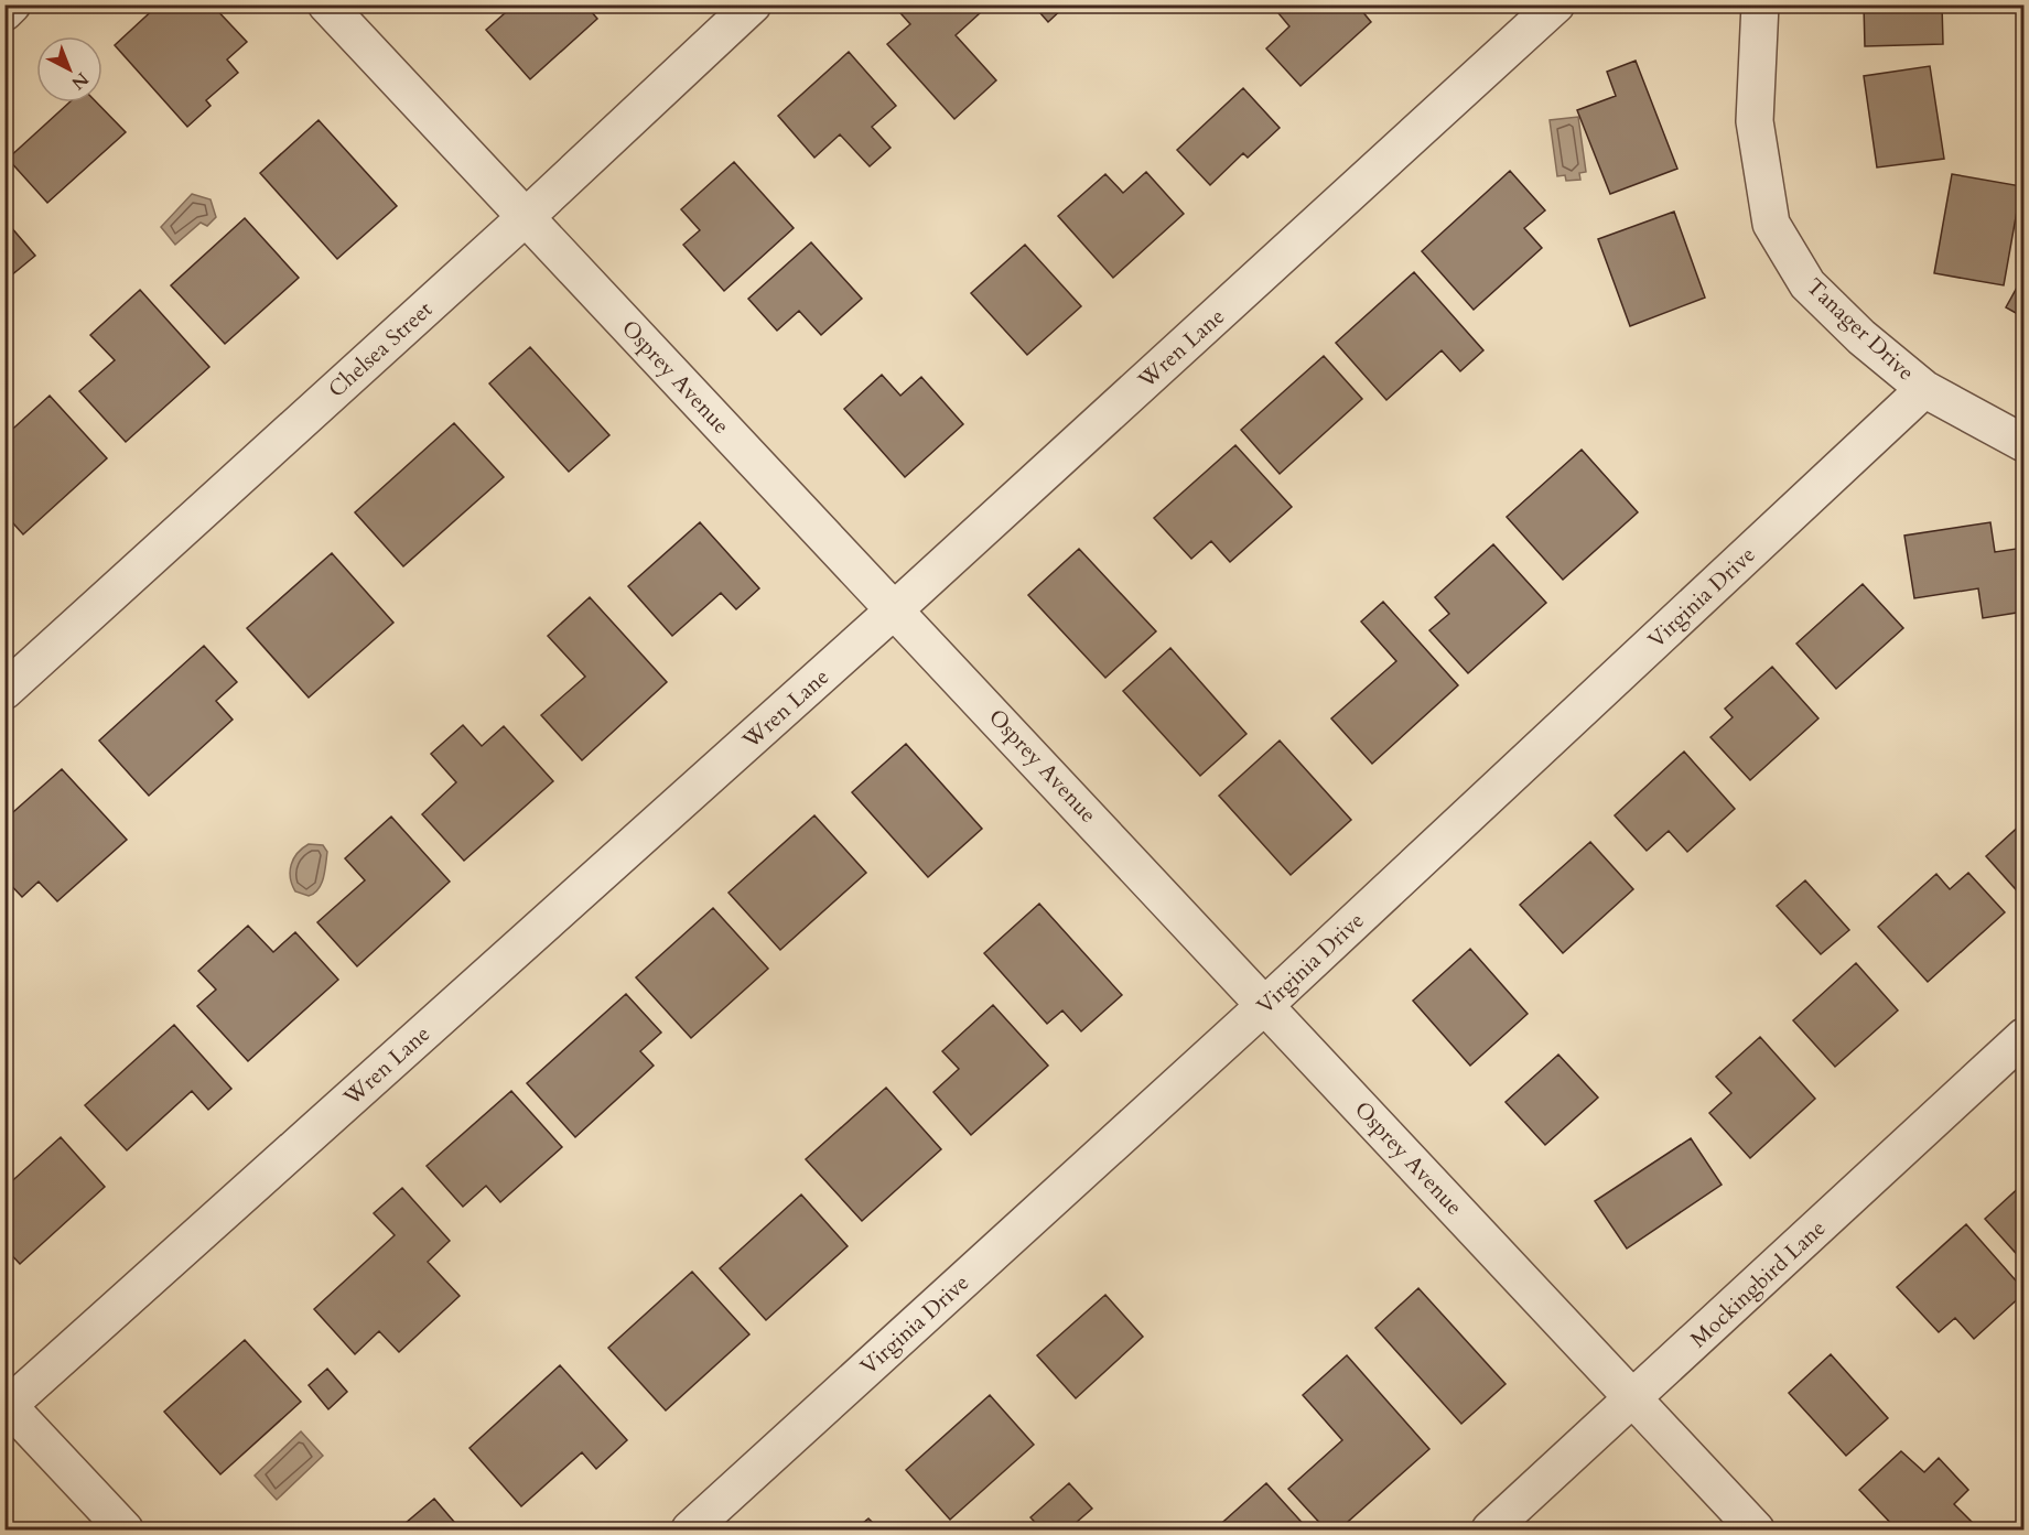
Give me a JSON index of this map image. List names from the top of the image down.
{
  "streets": {
    "street": [
      "Tanager Drive",
      "Wren Lane",
      "Chelsea Street",
      "Osprey Avenue",
      "Virginia Drive",
      "Mockingbird Lane"
    ]
  },
  "crossings": [
    ["Tanager Drive", "Virginia Drive"],
    ["Wren Lane", "Osprey Avenue"],
    ["Chelsea Street", "Osprey Avenue"],
    ["Osprey Avenue", "Virginia Drive"],
    ["Osprey Avenue", "Mockingbird Lane"]
  ],
  "north": "bottom right"
}
